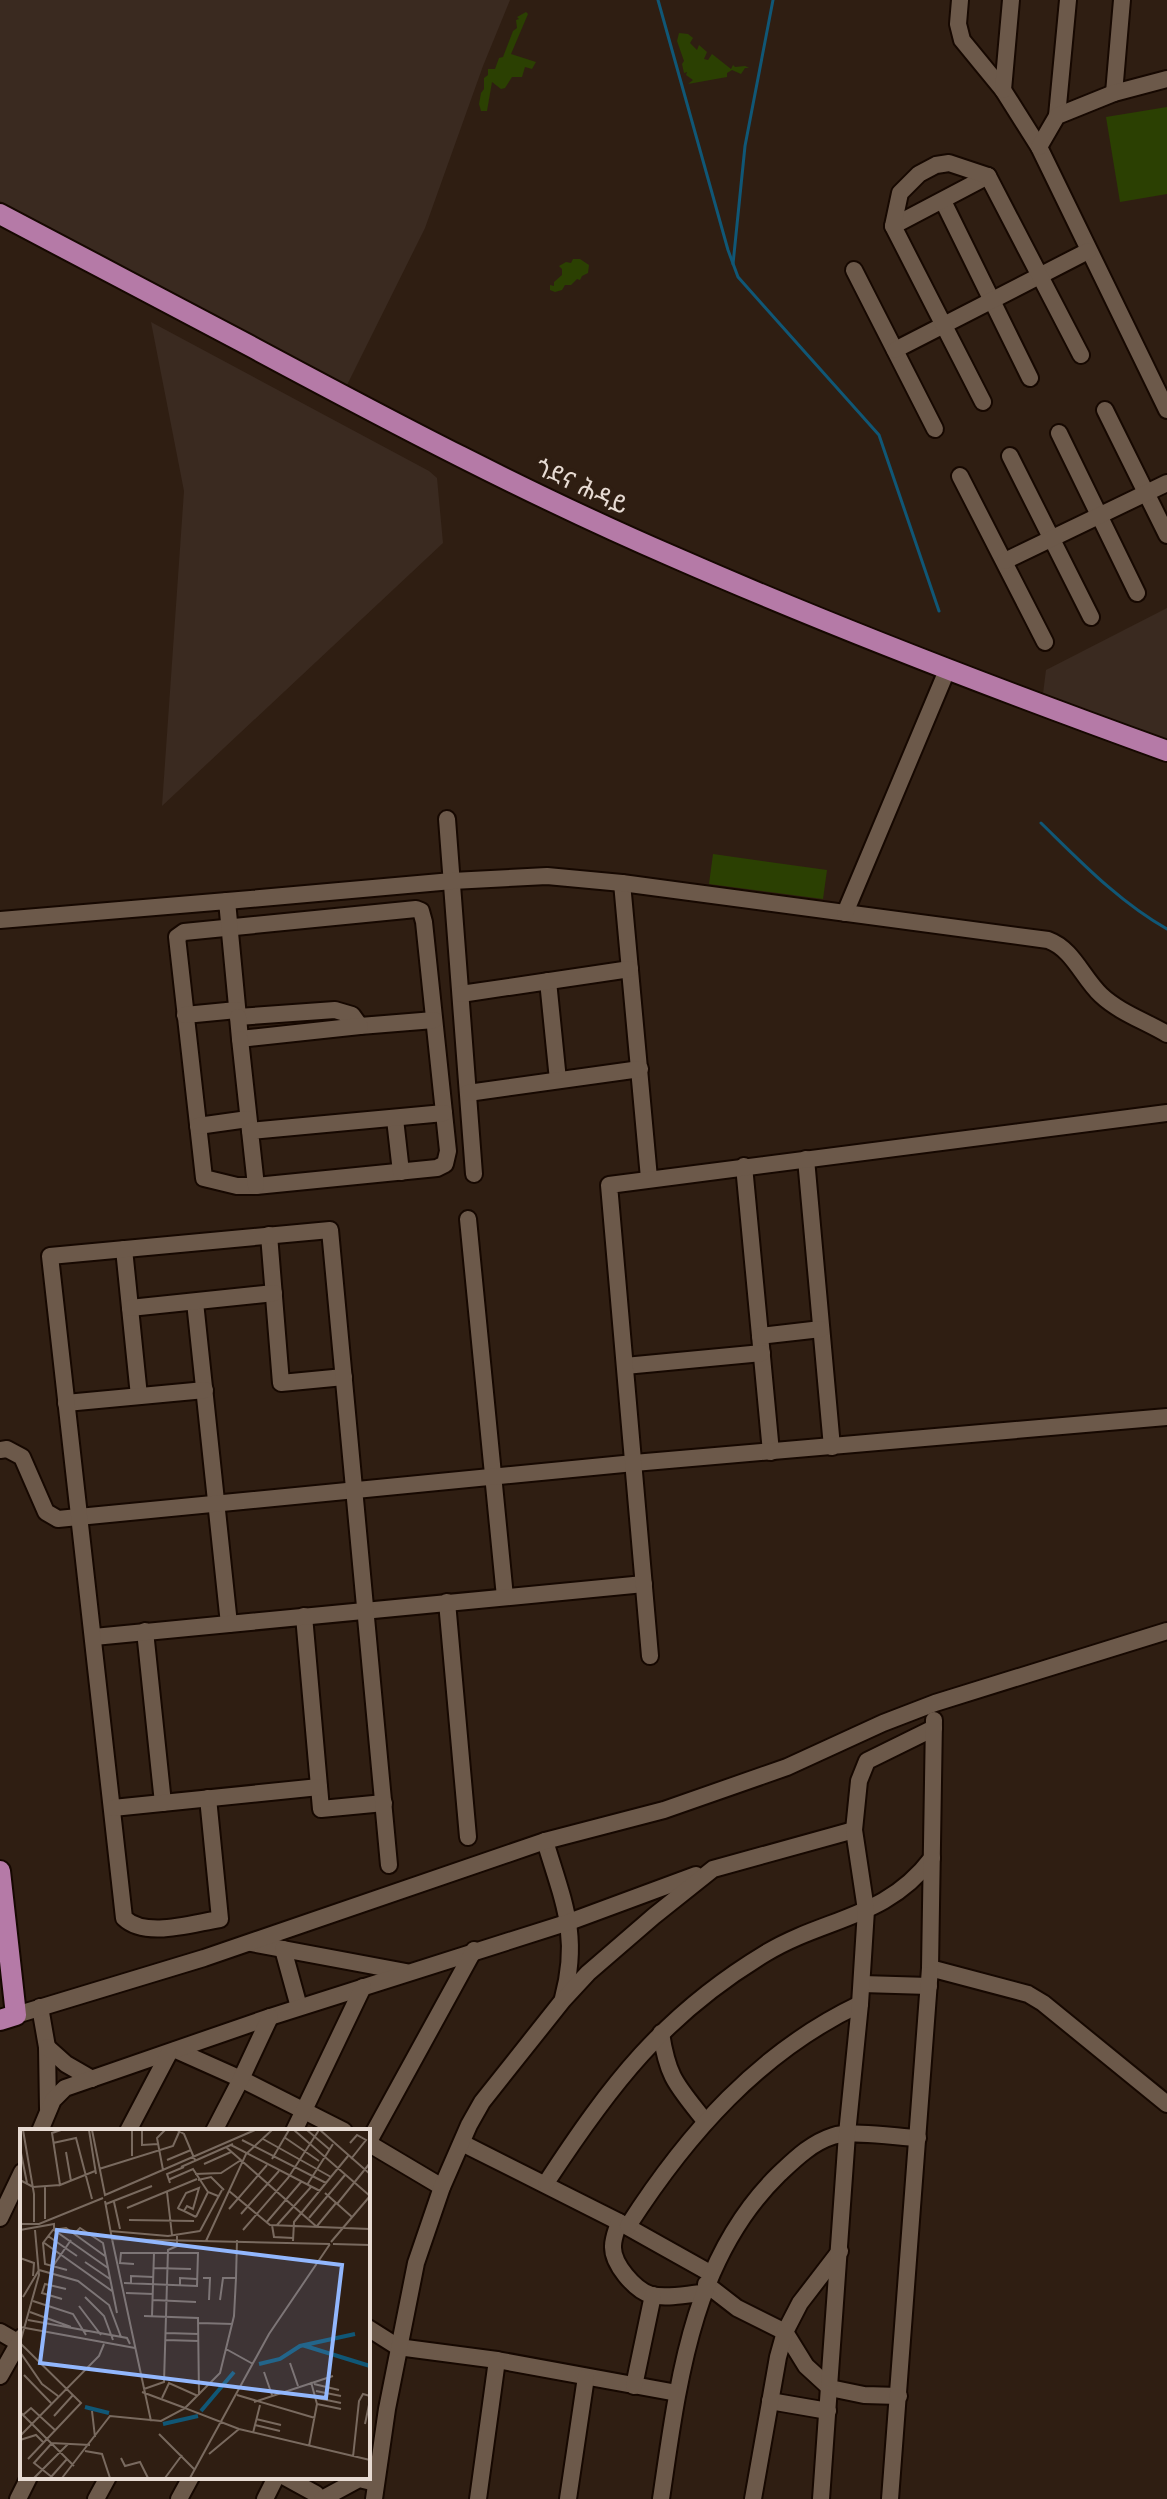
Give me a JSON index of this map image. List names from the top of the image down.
{
  "streets": {
    "main road": ["ጎደና ሕዳይ"]
  }
}
